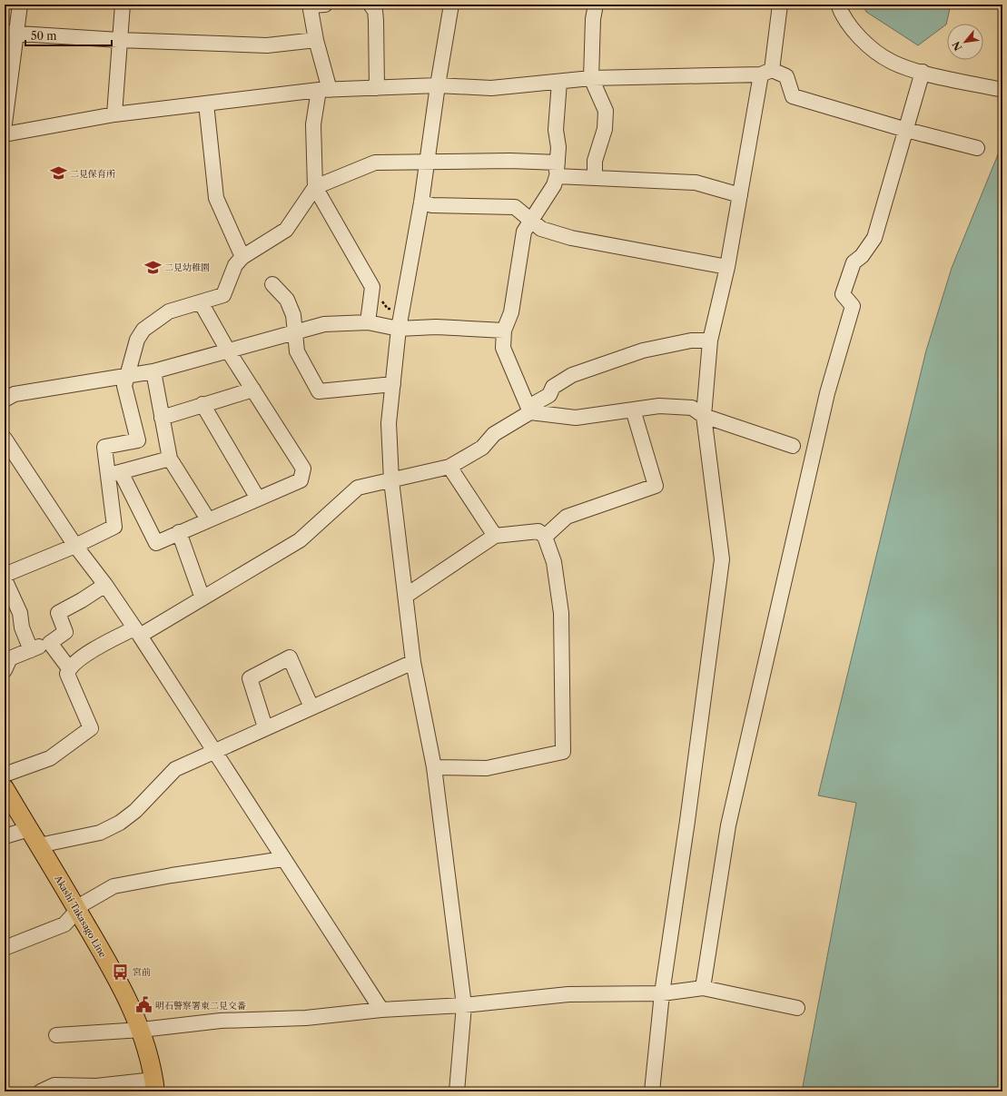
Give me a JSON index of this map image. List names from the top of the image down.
{
  "streets": {
    "main road": ["Akashi Takasago Line"]
  },
  "places": {
    "school or university": ["二見保育所", "二見幼稚園"],
    "bus stop": ["宮前"],
    "public building": ["明石警察署東二見交番"]
  },
  "scale_bar": "50 m",
  "north": "bottom left"
}
